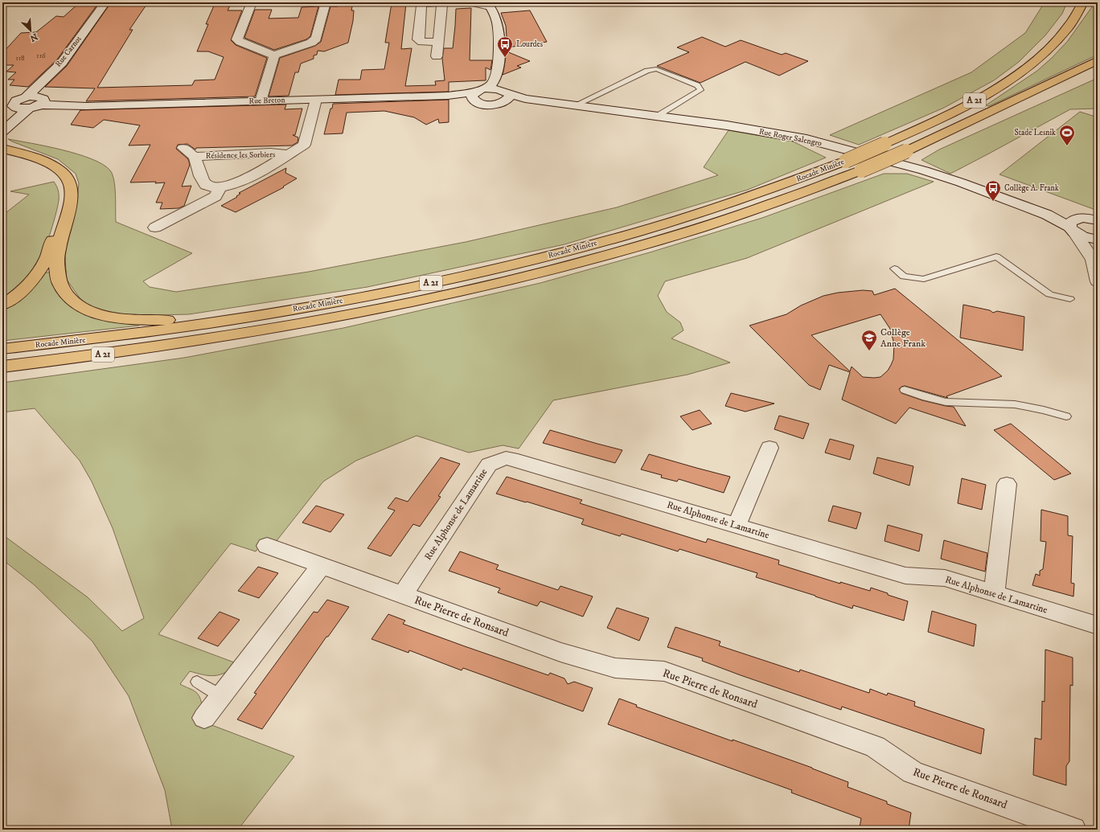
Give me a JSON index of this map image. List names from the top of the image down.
{
  "streets": {
    "highway": ["A 21", "Rocade Minière"],
    "street": [
      "Rue Carnot",
      "Rue Breton",
      "Rue Roger Salengro",
      "Résidence les Sorbiers",
      "Rue Alphonse de Lamartine",
      "Rue Pierre de Ronsard"
    ]
  },
  "crossings": [
    ["Rue Carnot", "Rue Breton"],
    ["Rue Breton", "Résidence les Sorbiers"],
    ["Rue Alphonse de Lamartine", "Rue Pierre de Ronsard"]
  ],
  "places": {
    "bus stop": ["Lourdes", "Collège A. Frank"],
    "sports": ["Stade Lesnik"],
    "school or university": ["Collège Anne Frank"]
  },
  "house_numbers": ["116", "118"],
  "north": "bottom right"
}
